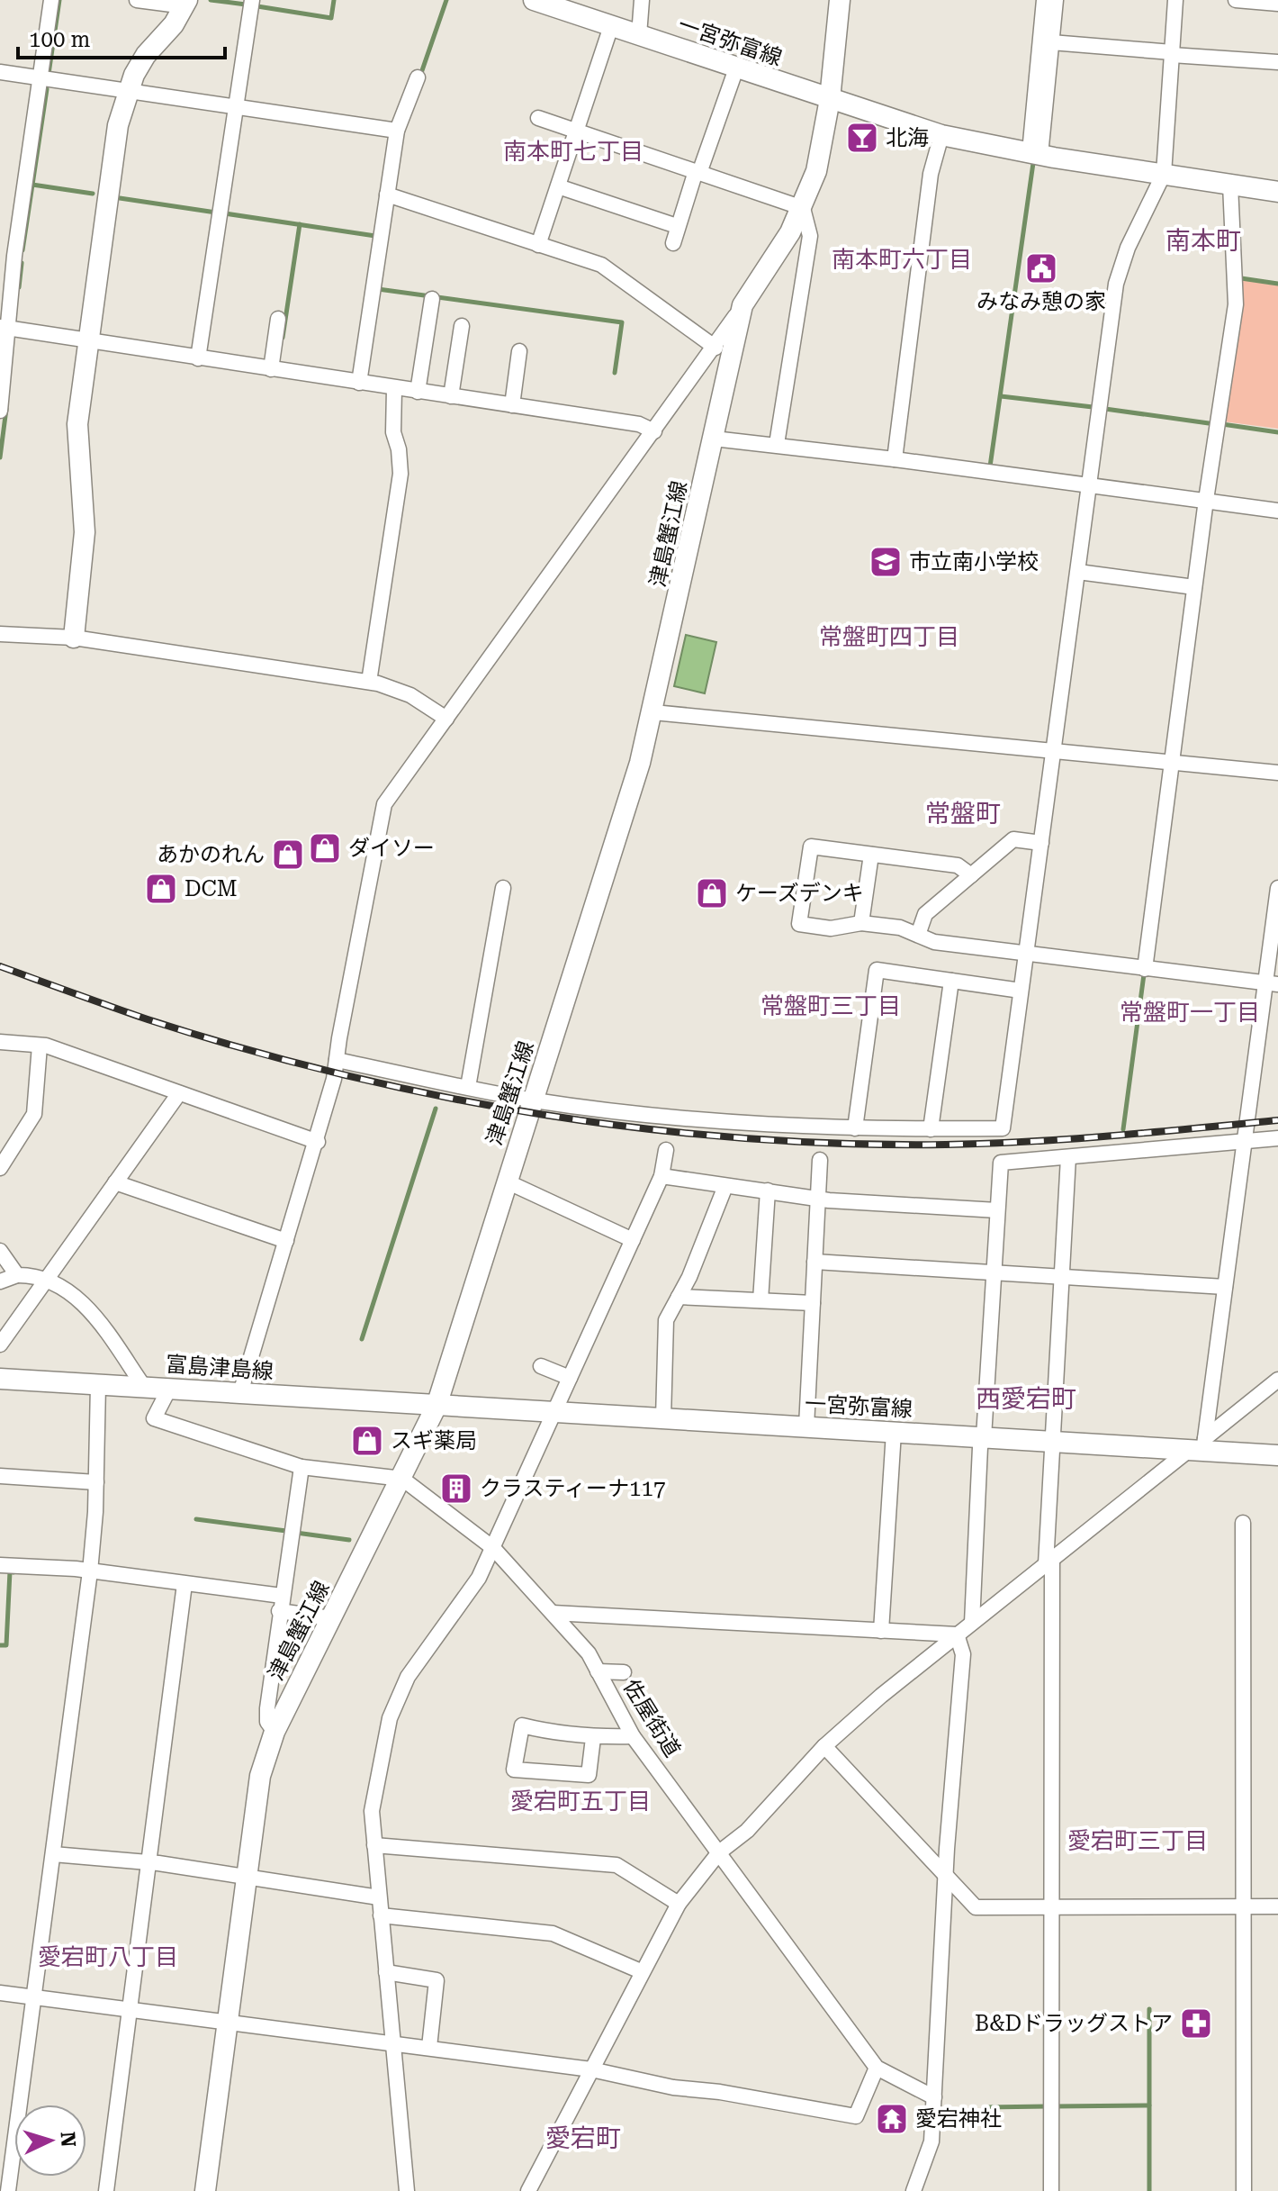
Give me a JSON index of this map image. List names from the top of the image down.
{
  "streets": {
    "main road": ["一宮弥富線", "津島蟹江線", "富島津島線"],
    "street": ["佐屋街道"]
  },
  "crossings": [
    ["一宮弥富線", "津島蟹江線"],
    ["一宮弥富線", "富島津島線"],
    ["津島蟹江線", "富島津島線"],
    ["津島蟹江線", "佐屋街道"]
  ],
  "districts": [
    "南本町七丁目",
    "南本町",
    "南本町六丁目",
    "常盤町四丁目",
    "常盤町",
    "常盤町三丁目",
    "常盤町一丁目",
    "西愛宕町",
    "愛宕町五丁目",
    "愛宕町三丁目",
    "愛宕町八丁目",
    "愛宕町"
  ],
  "places": {
    "bar": ["北海"],
    "public building": ["みなみ憩の家"],
    "school or university": ["市立南小学校"],
    "shop": [
      "ダイソー",
      "あかのれん",
      "DCM",
      "ケーズデンキ",
      "スギ薬局"
    ],
    "building": ["クラスティーナ117"],
    "pharmacy": ["B&Dドラッグストア"],
    "temple": ["愛宕神社"]
  },
  "scale_bar": "100 m",
  "north": "right"
}
